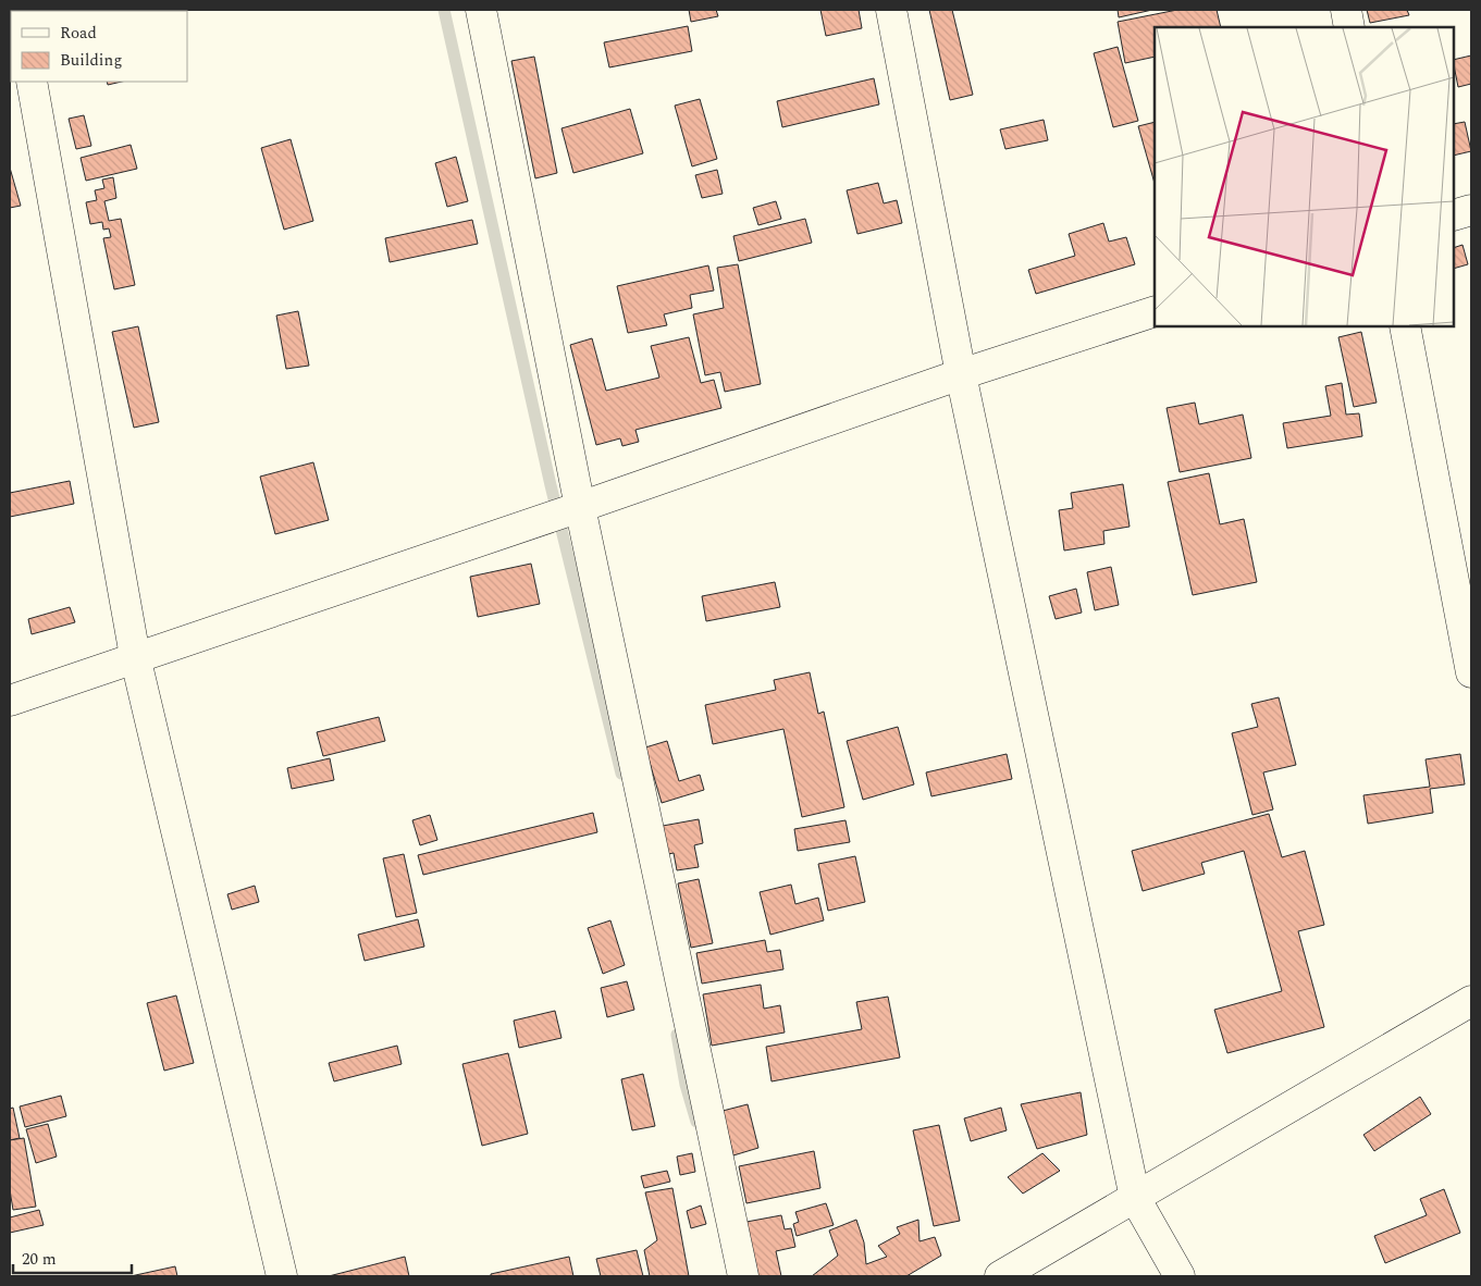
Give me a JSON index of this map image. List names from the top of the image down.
{
  "legend": ["Road", "Building"],
  "scale_bar": "20 m"
}
